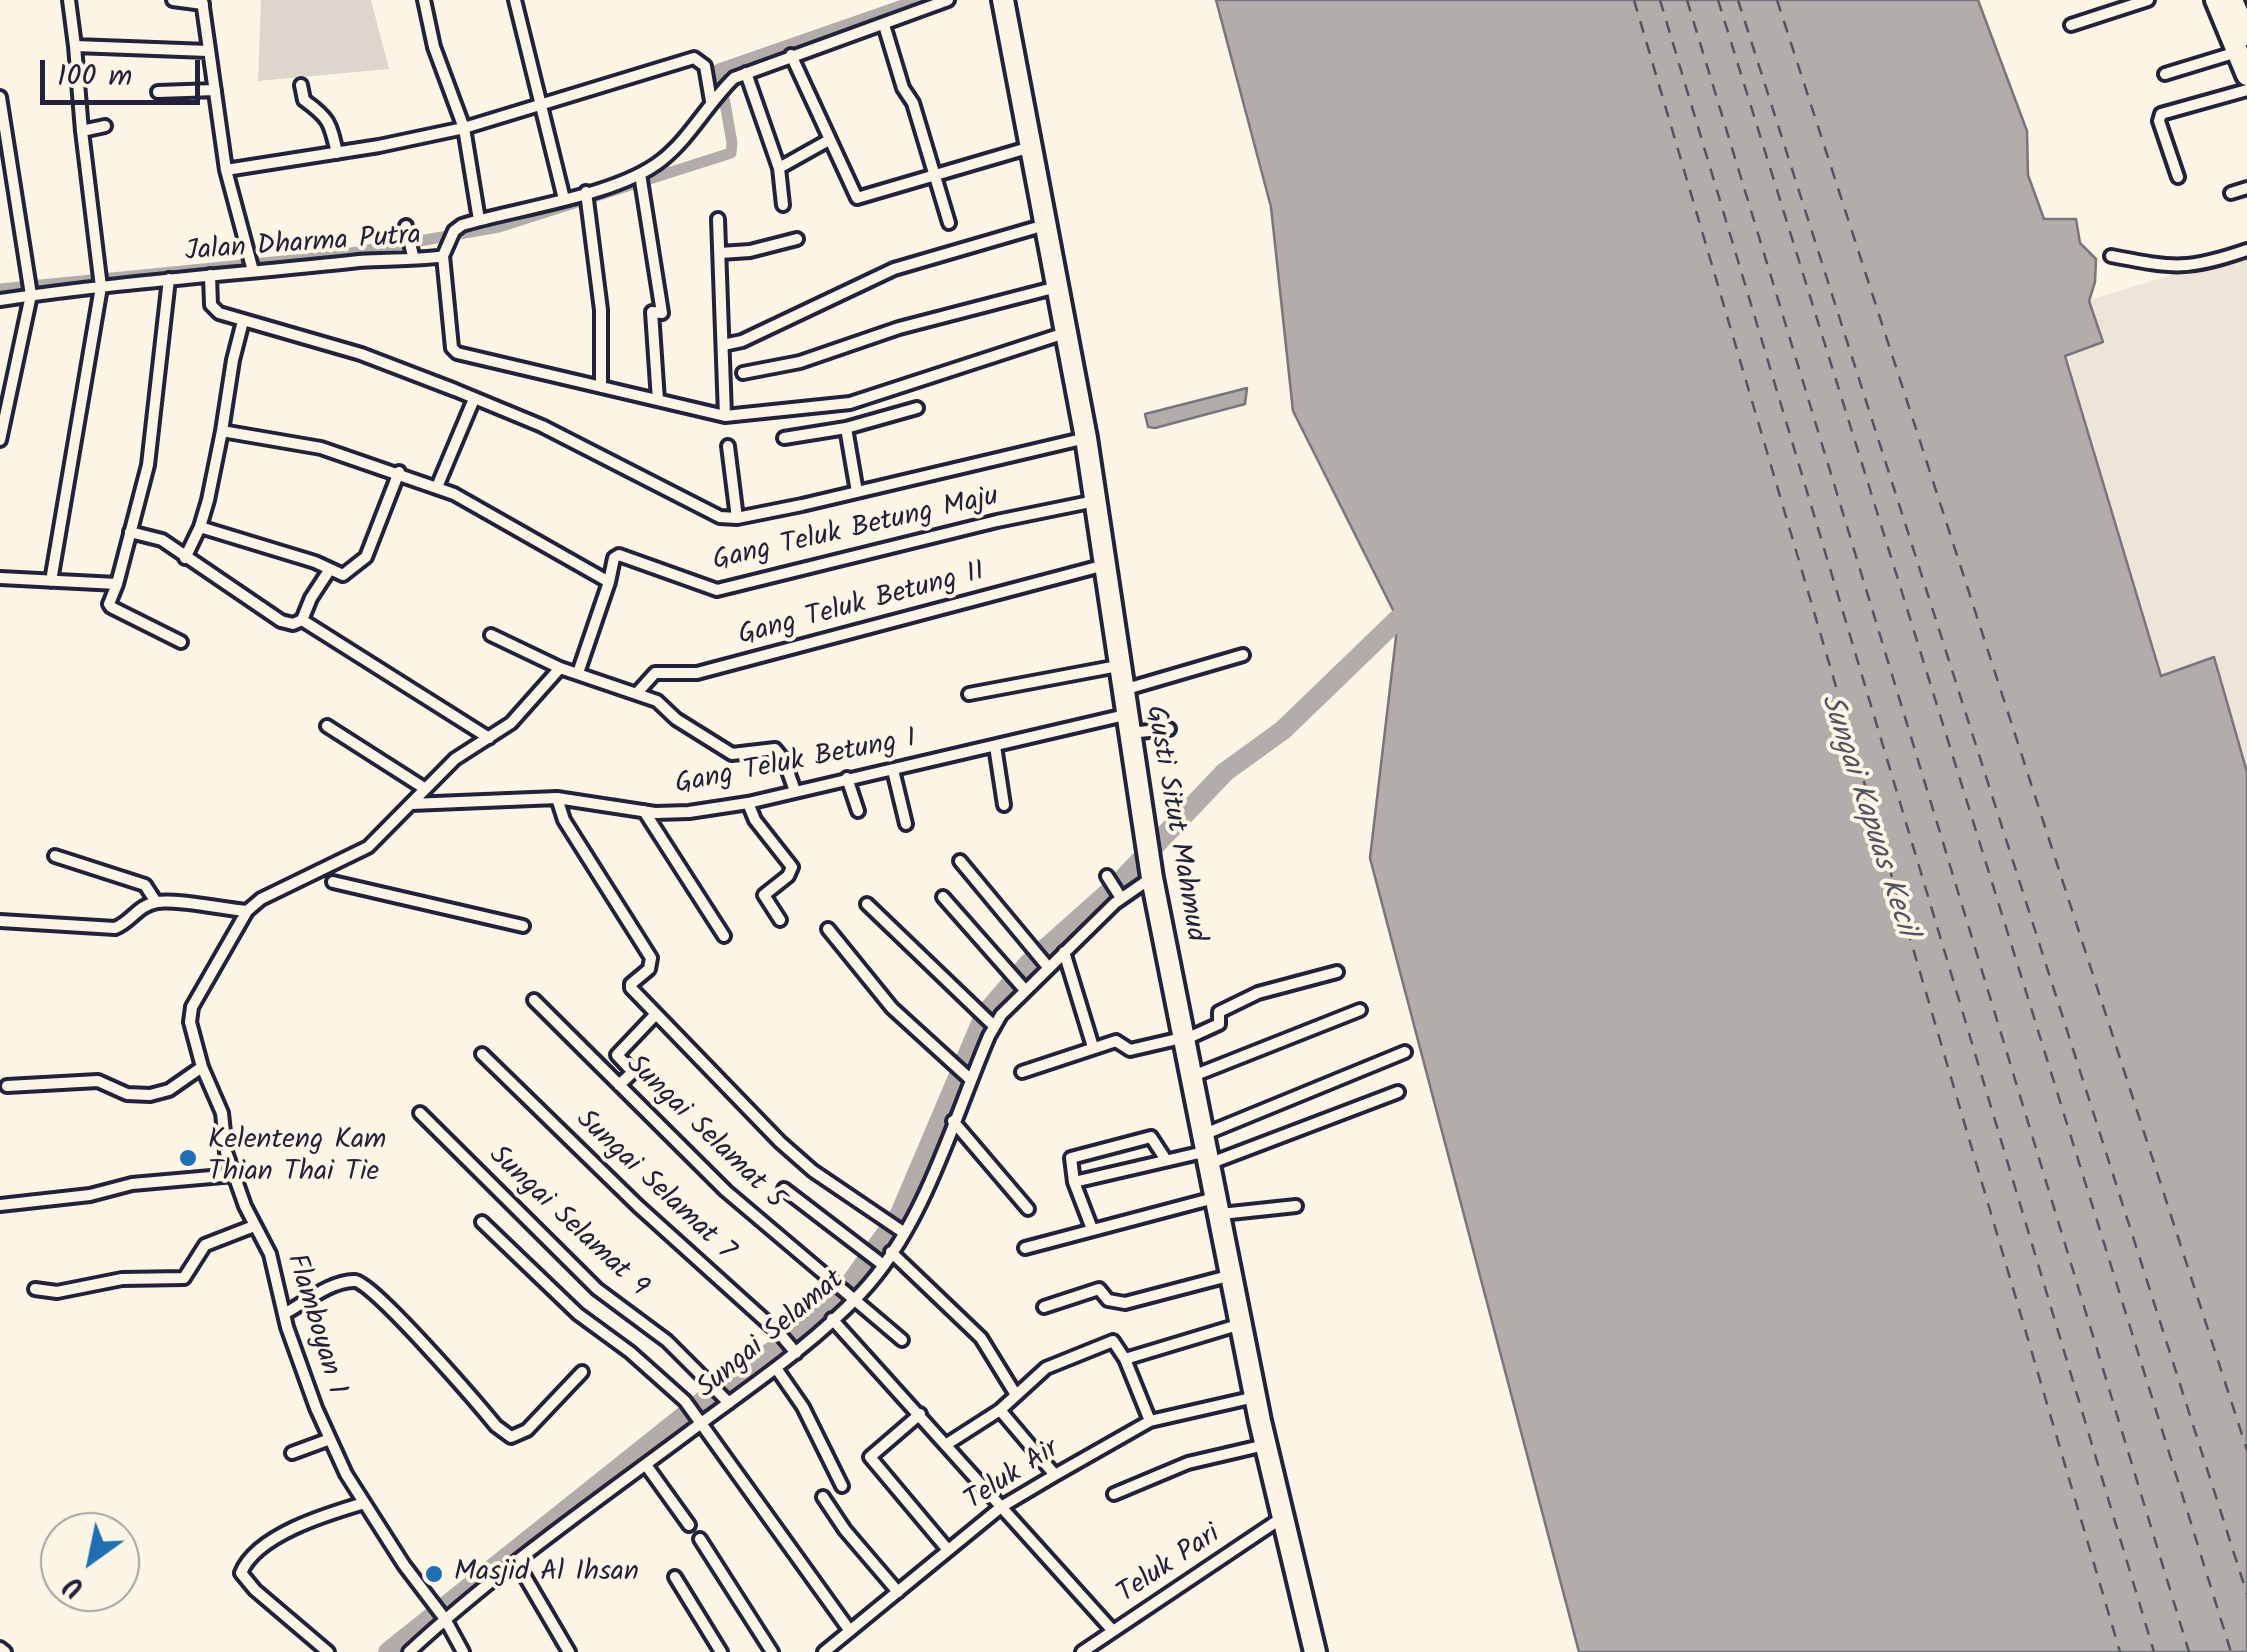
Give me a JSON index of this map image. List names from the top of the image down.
{
  "streets": {
    "highway": ["Gusti Situt Mahmud"],
    "street": [
      "Jalan Dharma Putra",
      "Gang Teluk Betung Maju",
      "Gang Teluk Betung II",
      "Gang Teluk Betung I",
      "Sungai Selamat 5",
      "Sungai Selamat 7",
      "Sungai Selamat 9",
      "Flamboyan 1",
      "Sungai Selamat",
      "Teluk Air",
      "Teluk Pari"
    ]
  },
  "crossings": [
    ["Gang Teluk Betung Maju", "Gusti Situt Mahmud"],
    ["Gang Teluk Betung II", "Gusti Situt Mahmud"],
    ["Gang Teluk Betung I", "Gusti Situt Mahmud"],
    ["Gusti Situt Mahmud", "Sungai Selamat"],
    ["Gusti Situt Mahmud", "Teluk Air"],
    ["Gusti Situt Mahmud", "Teluk Pari"],
    ["Sungai Selamat 5", "Sungai Selamat"],
    ["Sungai Selamat 7", "Sungai Selamat"],
    ["Sungai Selamat 9", "Sungai Selamat"],
    ["Flamboyan 1", "Sungai Selamat"]
  ],
  "water": ["Sungai Kapuas Kecil"],
  "places": ["Kelenteng Kam Thian Thai Tie", "Masjid Al Ihsan"],
  "scale_bar": "100 m",
  "north": "bottom left"
}
